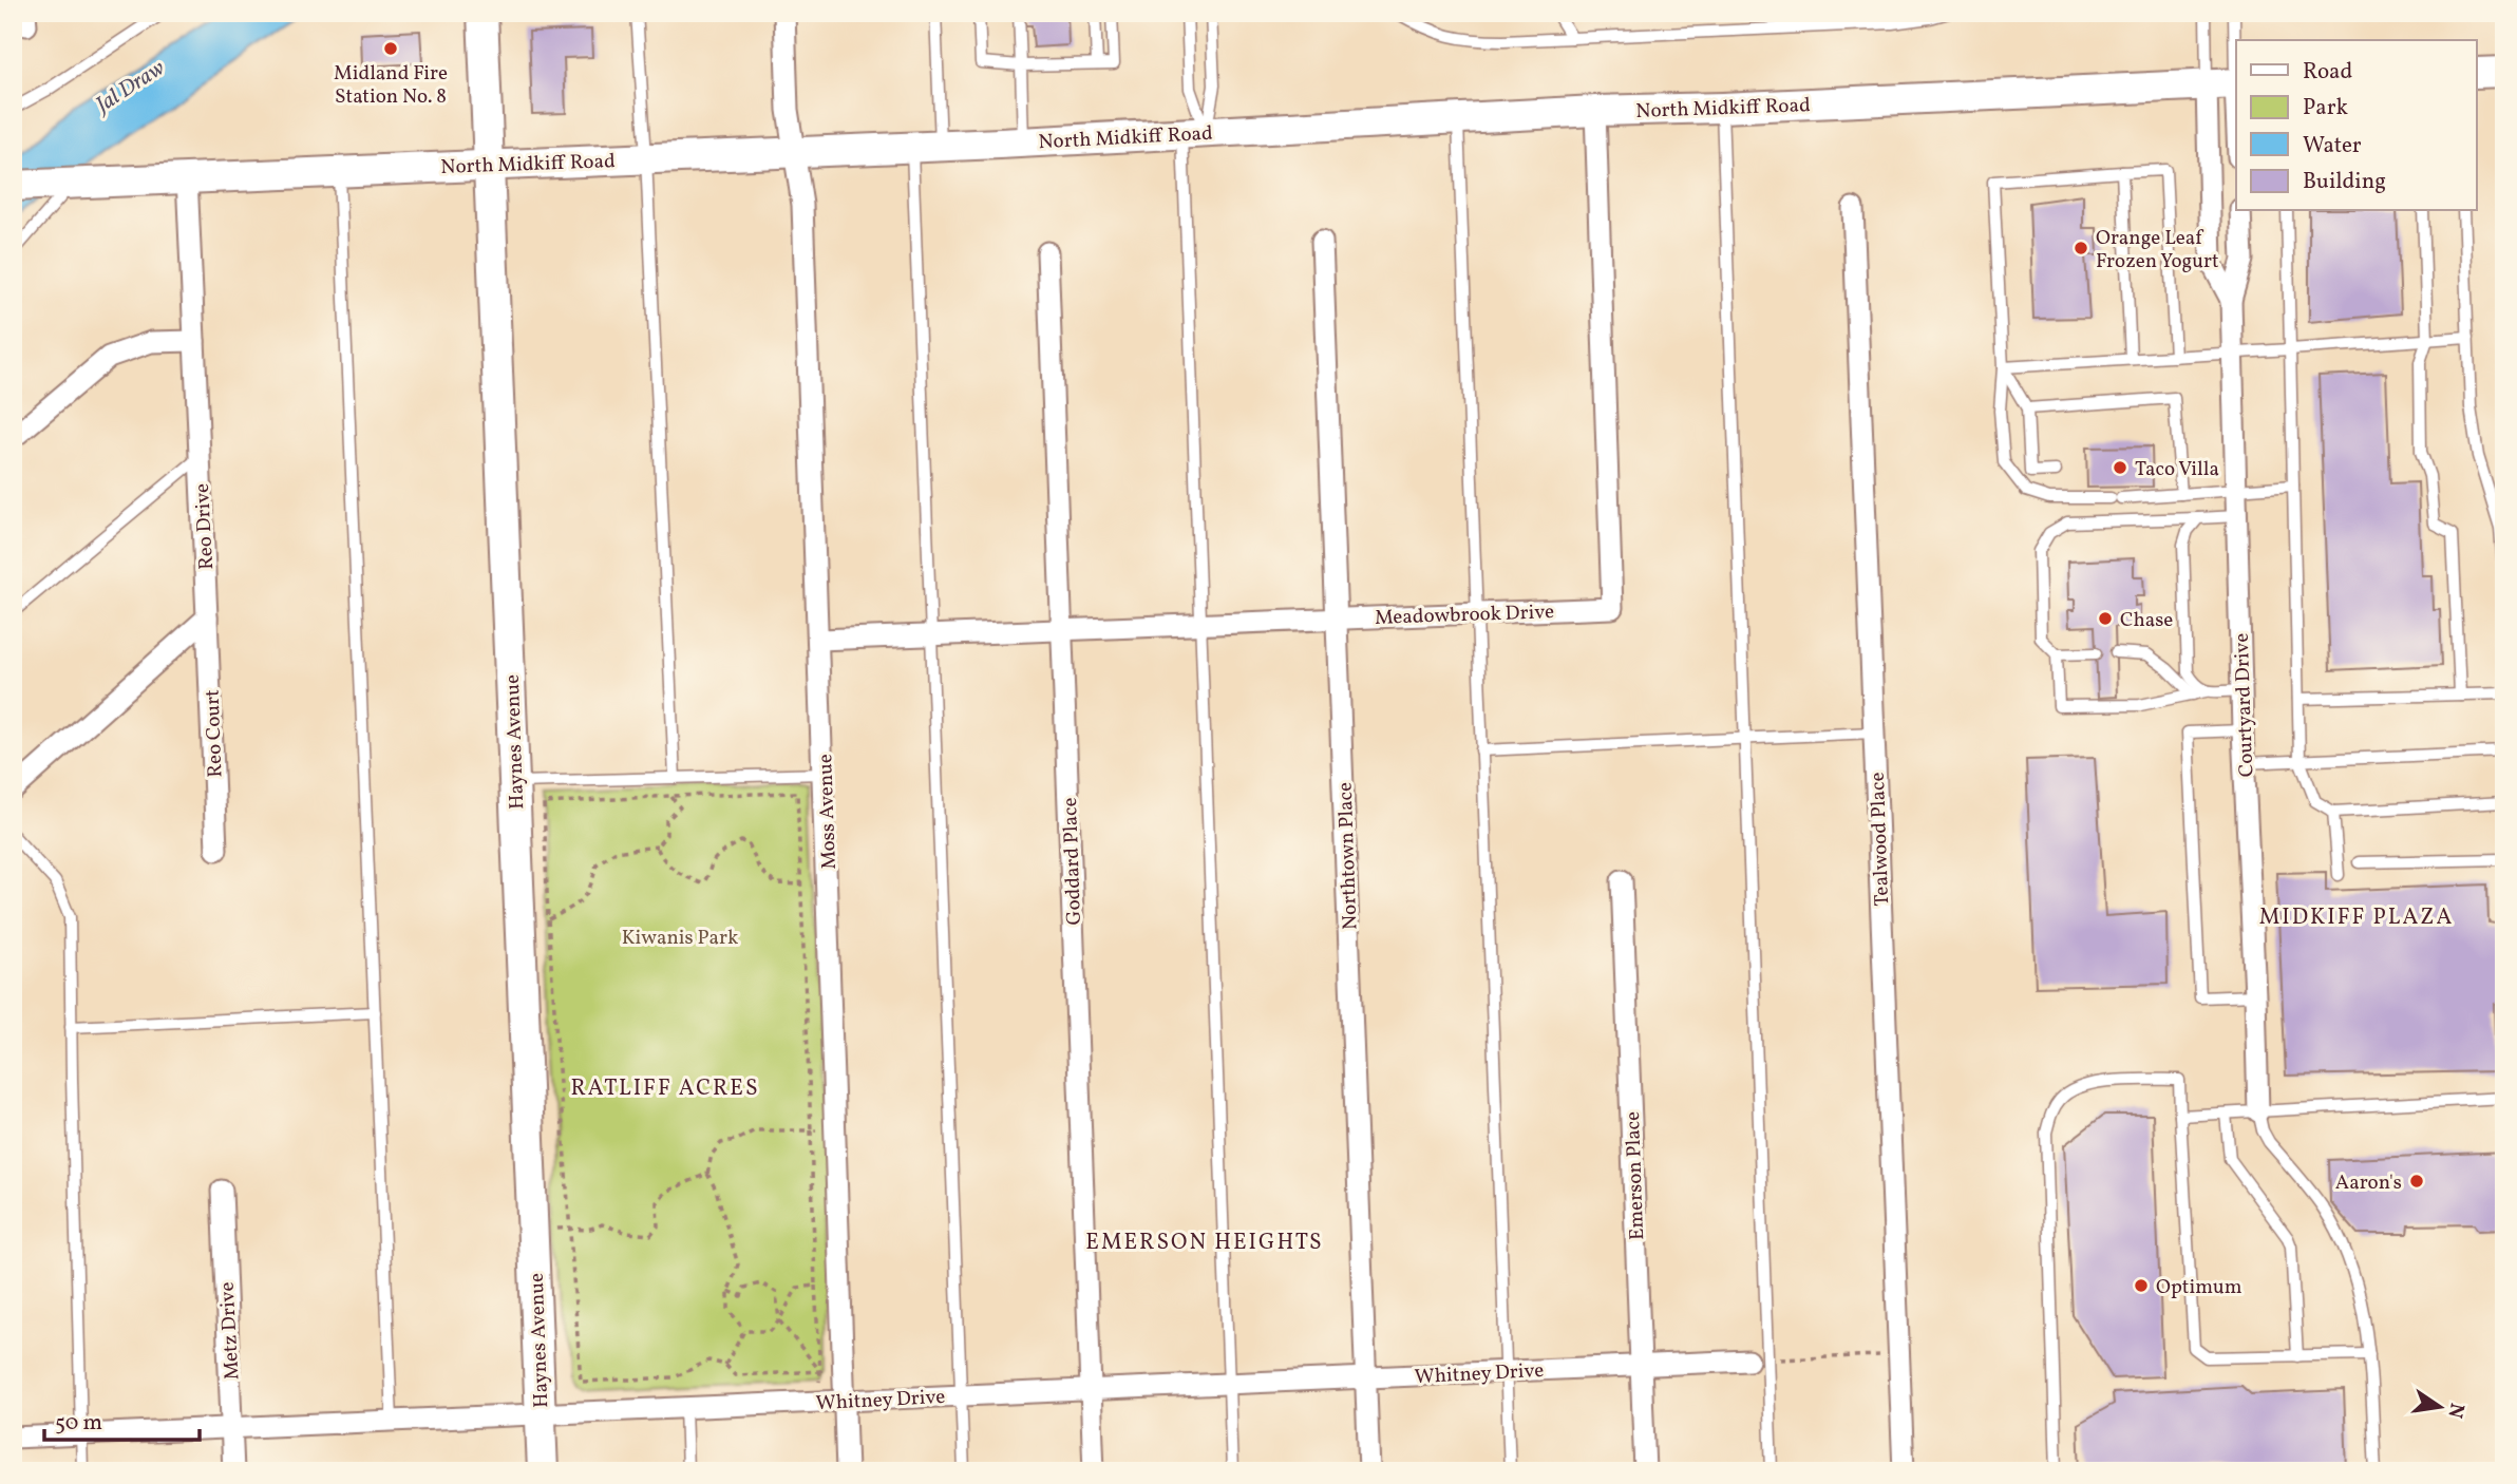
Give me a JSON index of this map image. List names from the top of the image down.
{
  "streets": {
    "main road": ["North Midkiff Road", "Haynes Avenue"],
    "street": [
      "Reo Drive",
      "Meadowbrook Drive",
      "Courtyard Drive",
      "Reo Court",
      "Moss Avenue",
      "Tealwood Place",
      "Northtown Place",
      "Goddard Place",
      "Emerson Place",
      "Metz Drive",
      "Whitney Drive"
    ]
  },
  "crossings": [
    ["North Midkiff Road", "Reo Drive"],
    ["North Midkiff Road", "Meadowbrook Drive"],
    ["North Midkiff Road", "Courtyard Drive"],
    ["North Midkiff Road", "Haynes Avenue"],
    ["North Midkiff Road", "Moss Avenue"],
    ["Reo Drive", "Reo Court"],
    ["Meadowbrook Drive", "Moss Avenue"],
    ["Meadowbrook Drive", "Northtown Place"],
    ["Meadowbrook Drive", "Goddard Place"],
    ["Haynes Avenue", "Whitney Drive"],
    ["Moss Avenue", "Whitney Drive"],
    ["Northtown Place", "Whitney Drive"],
    ["Goddard Place", "Whitney Drive"],
    ["Emerson Place", "Whitney Drive"],
    ["Metz Drive", "Whitney Drive"]
  ],
  "districts": ["MIDKIFF PLAZA", "RATLIFF ACRES", "EMERSON HEIGHTS"],
  "water": ["Jal Draw"],
  "parks": ["Kiwanis Park"],
  "places": [
    "Midland Fire Station No. 8",
    "Orange Leaf Frozen Yogurt",
    "Taco Villa",
    "Chase",
    "Aaron's",
    "Optimum"
  ],
  "legend": [
    "Road",
    "Park",
    "Water",
    "Building"
  ],
  "scale_bar": "50 m",
  "north": "right"
}
